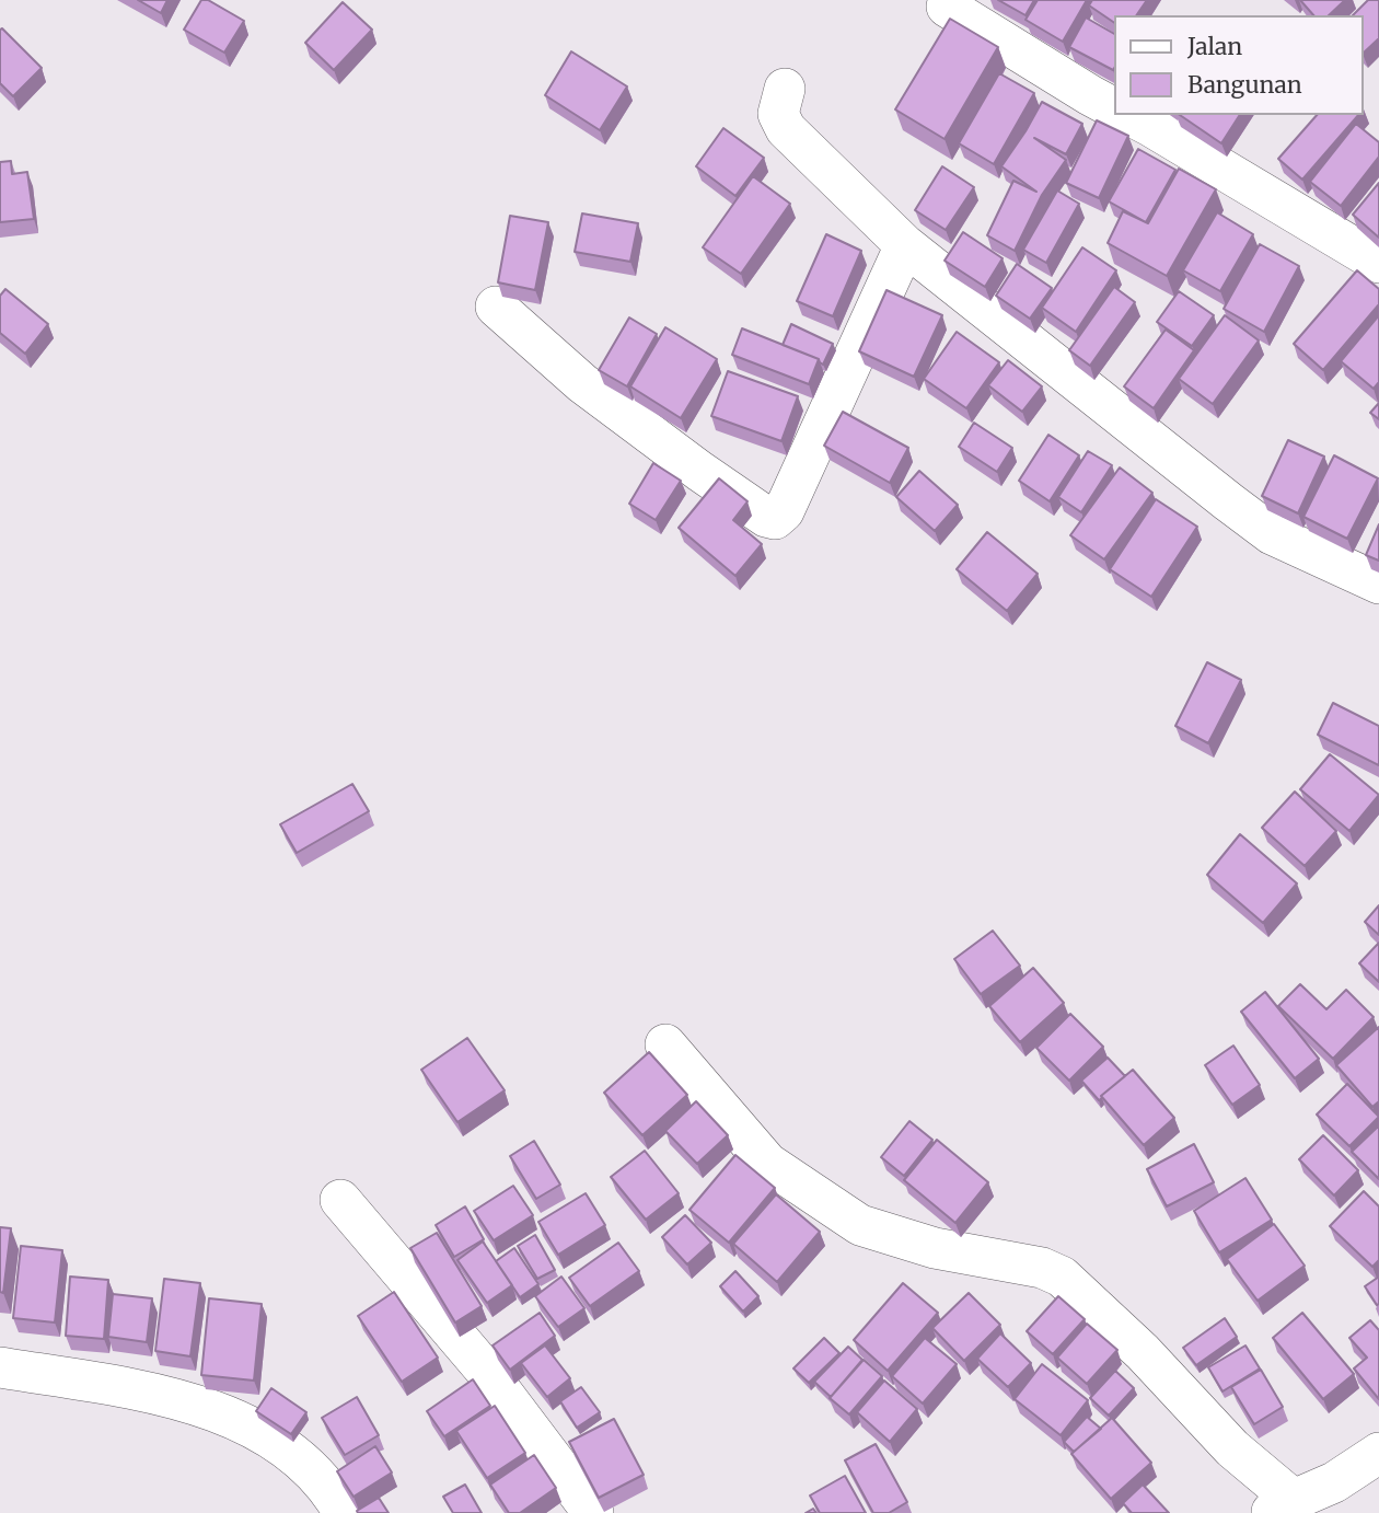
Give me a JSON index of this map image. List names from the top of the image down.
{
  "legend": ["Jalan", "Bangunan"]
}
